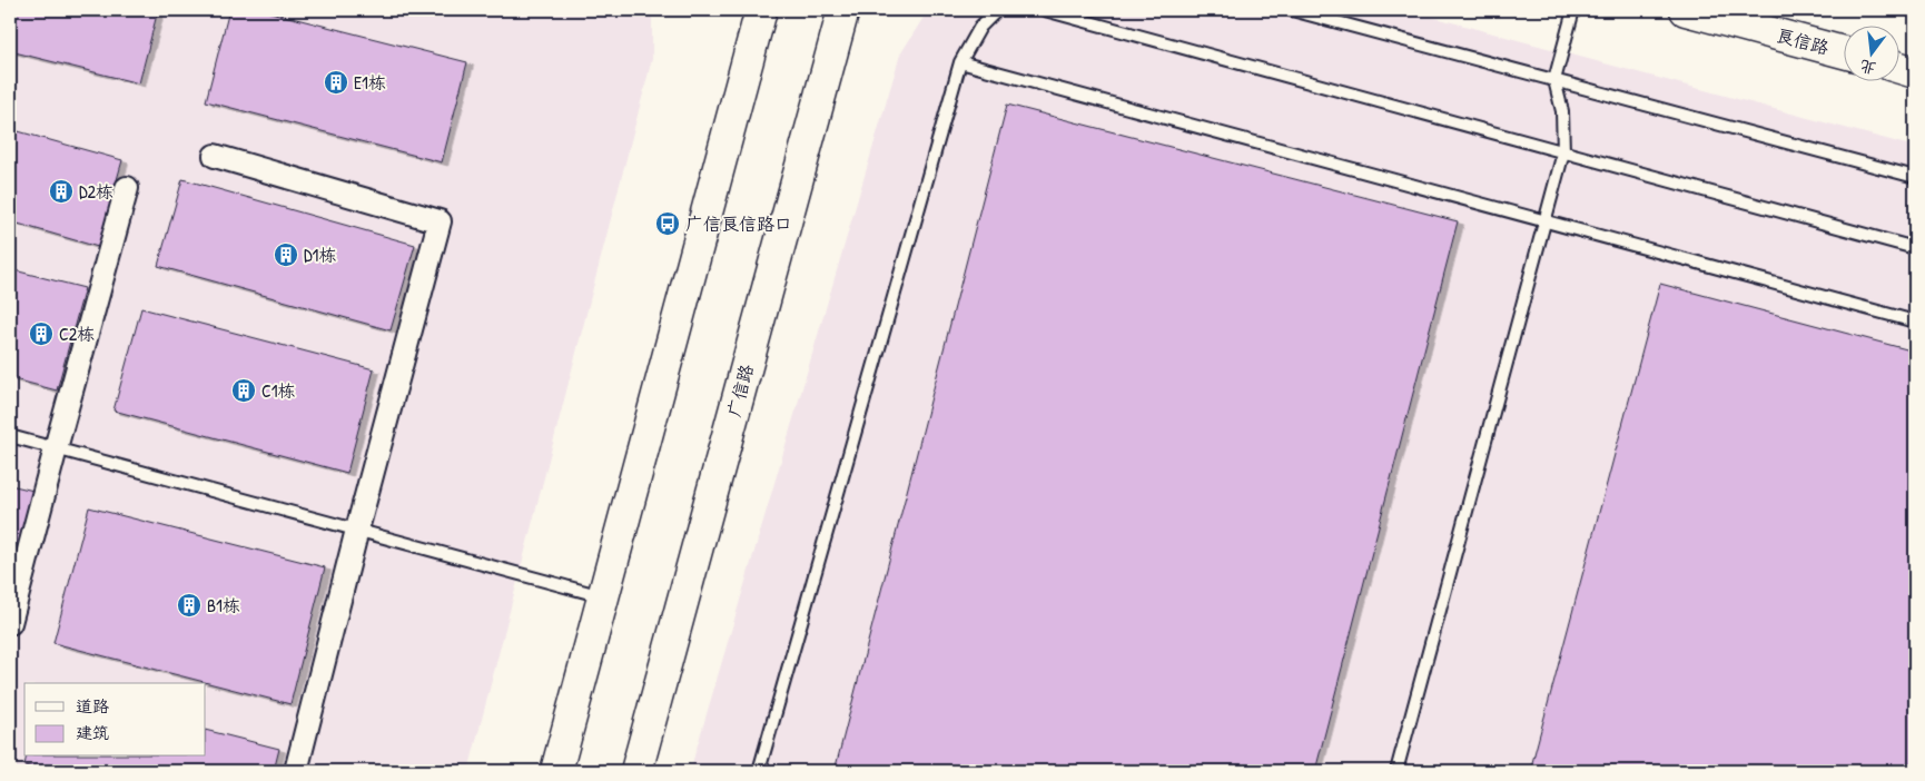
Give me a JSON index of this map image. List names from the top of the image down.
{
  "streets": {
    "main road": ["良信路", "广信路"]
  },
  "places": {
    "building": [
      "E1栋",
      "D2栋",
      "D1栋",
      "C2栋",
      "C1栋",
      "B1栋"
    ],
    "bus stop": ["广信良信路口"]
  },
  "legend": ["道路", "建筑"],
  "north": "bottom"
}
